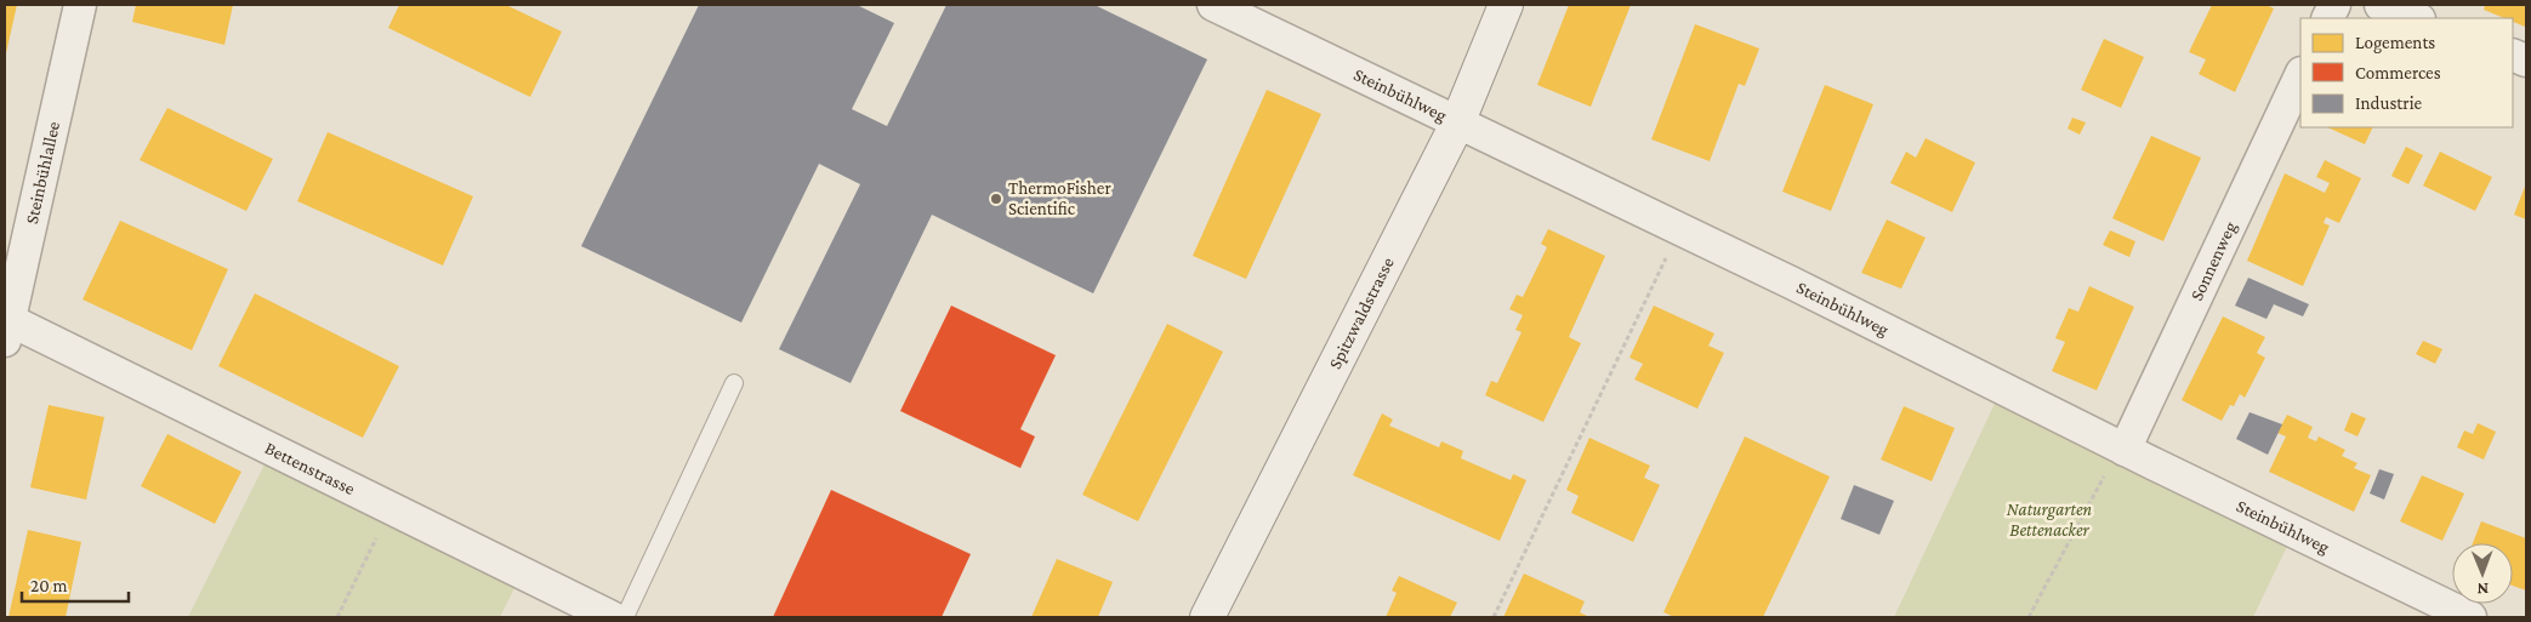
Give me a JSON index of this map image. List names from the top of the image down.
{
  "streets": {
    "street": [
      "Steinbühlweg",
      "Steinbühlallee",
      "Sonnenweg",
      "Spitzwaldstrasse",
      "Bettenstrasse"
    ]
  },
  "crossings": [
    ["Steinbühlweg", "Sonnenweg"],
    ["Steinbühlweg", "Spitzwaldstrasse"],
    ["Steinbühlallee", "Bettenstrasse"]
  ],
  "parks": ["Naturgarten Bettenacker"],
  "places": ["ThermoFisher Scientific"],
  "legend": ["Logements", "Commerces", "Industrie"],
  "scale_bar": "20 m",
  "north": "bottom"
}
